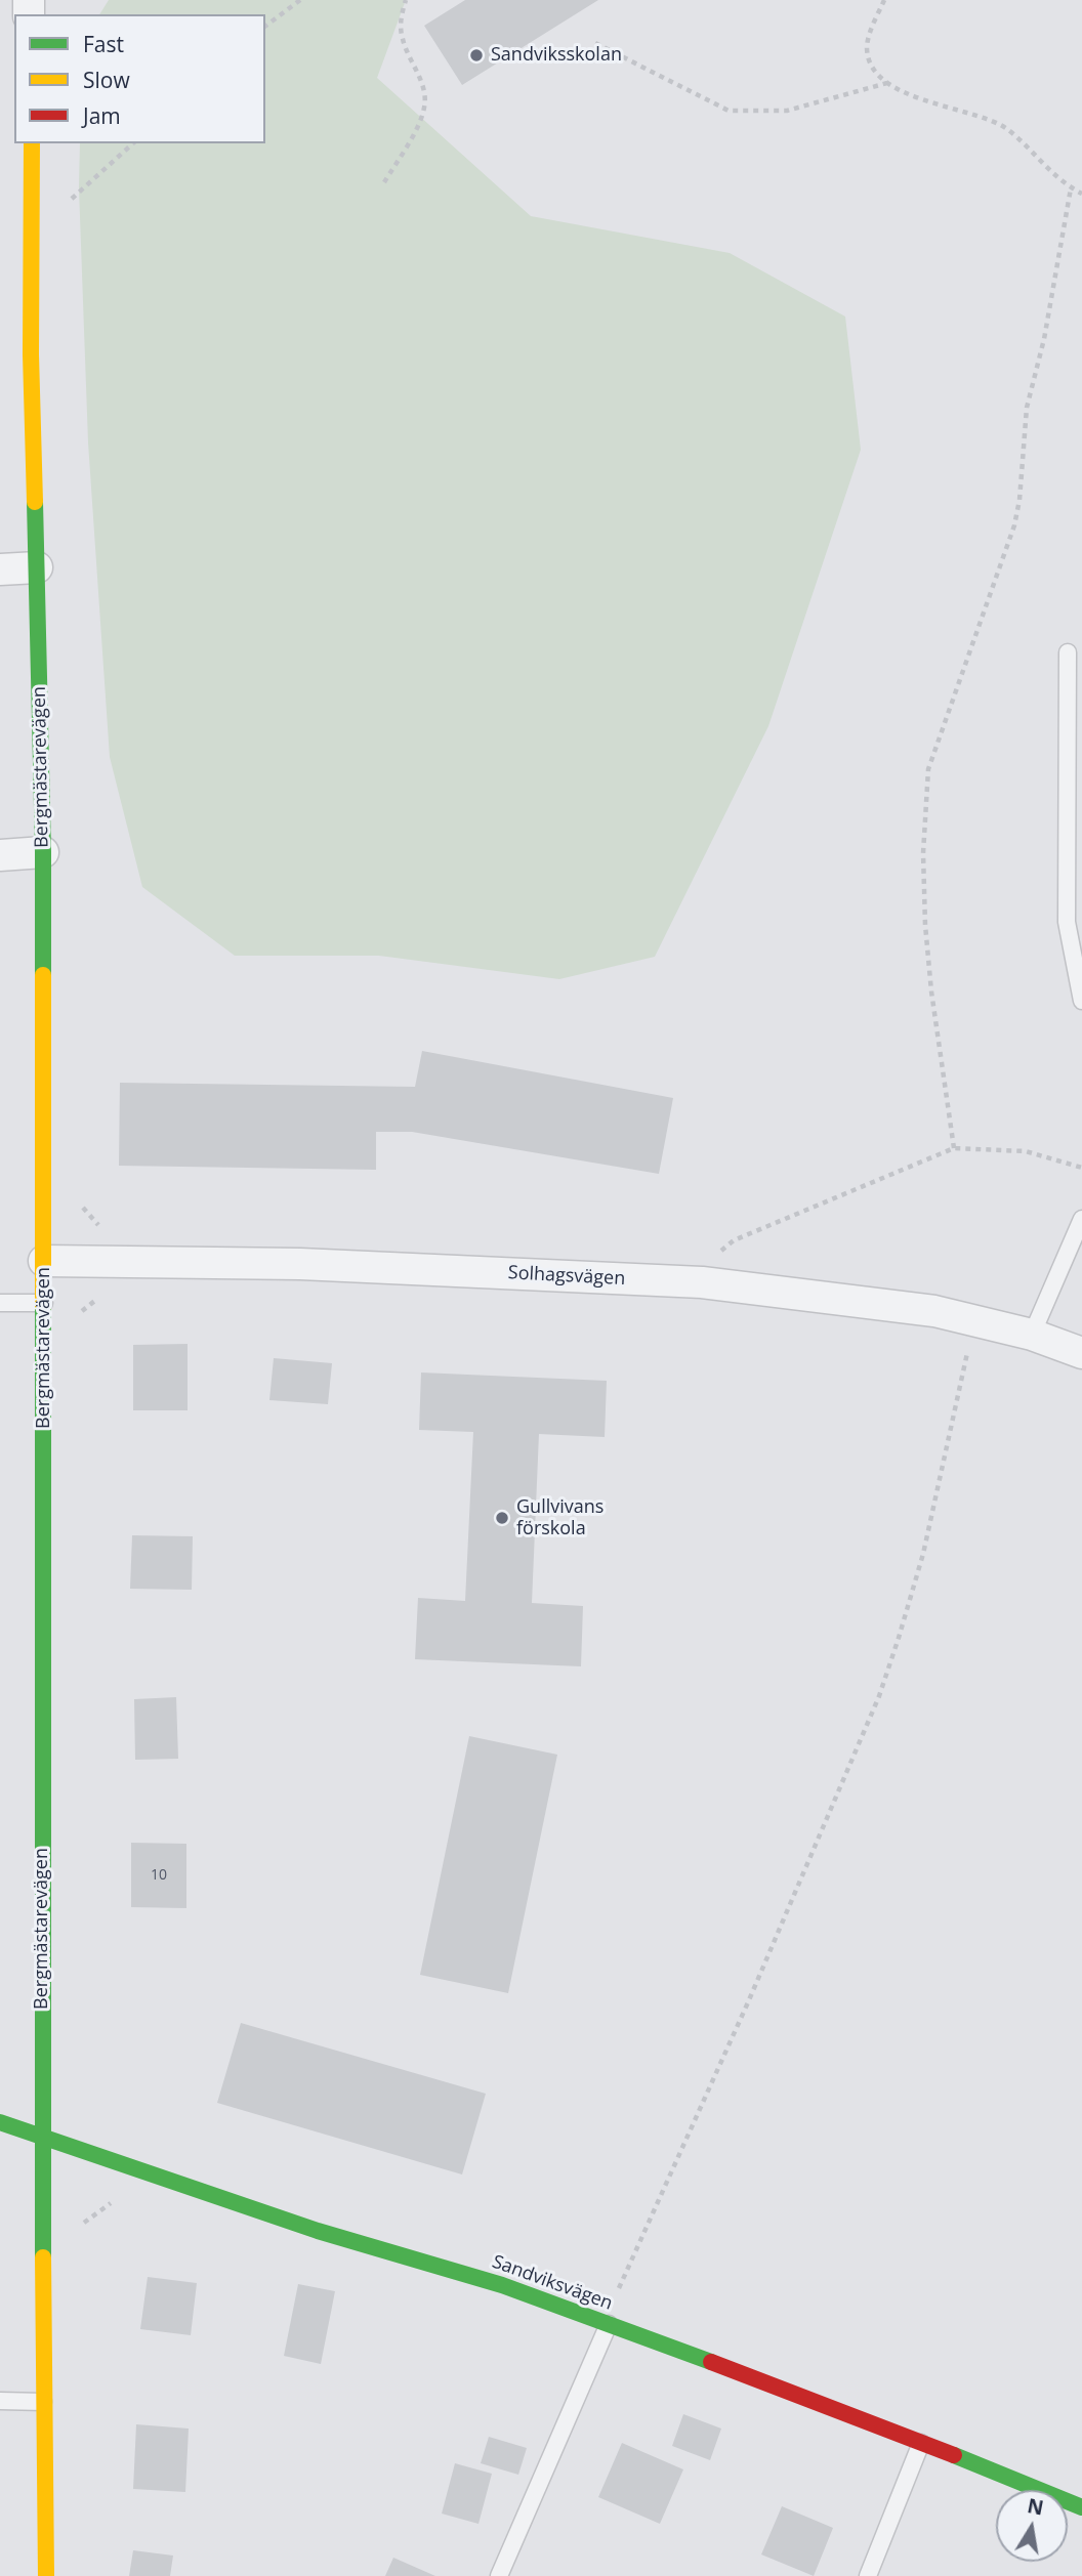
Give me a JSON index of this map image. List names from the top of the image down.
{
  "streets": {
    "street": ["Bergmästarevägen", "Solhagsvägen", "Sandviksvägen"]
  },
  "crossings": [
    ["Bergmästarevägen", "Solhagsvägen"],
    ["Bergmästarevägen", "Sandviksvägen"]
  ],
  "places": ["Sandviksskolan", "Gullvivans förskola"],
  "house_numbers": ["10"],
  "legend": ["Fast", "Slow", "Jam"],
  "north": "top"
}
